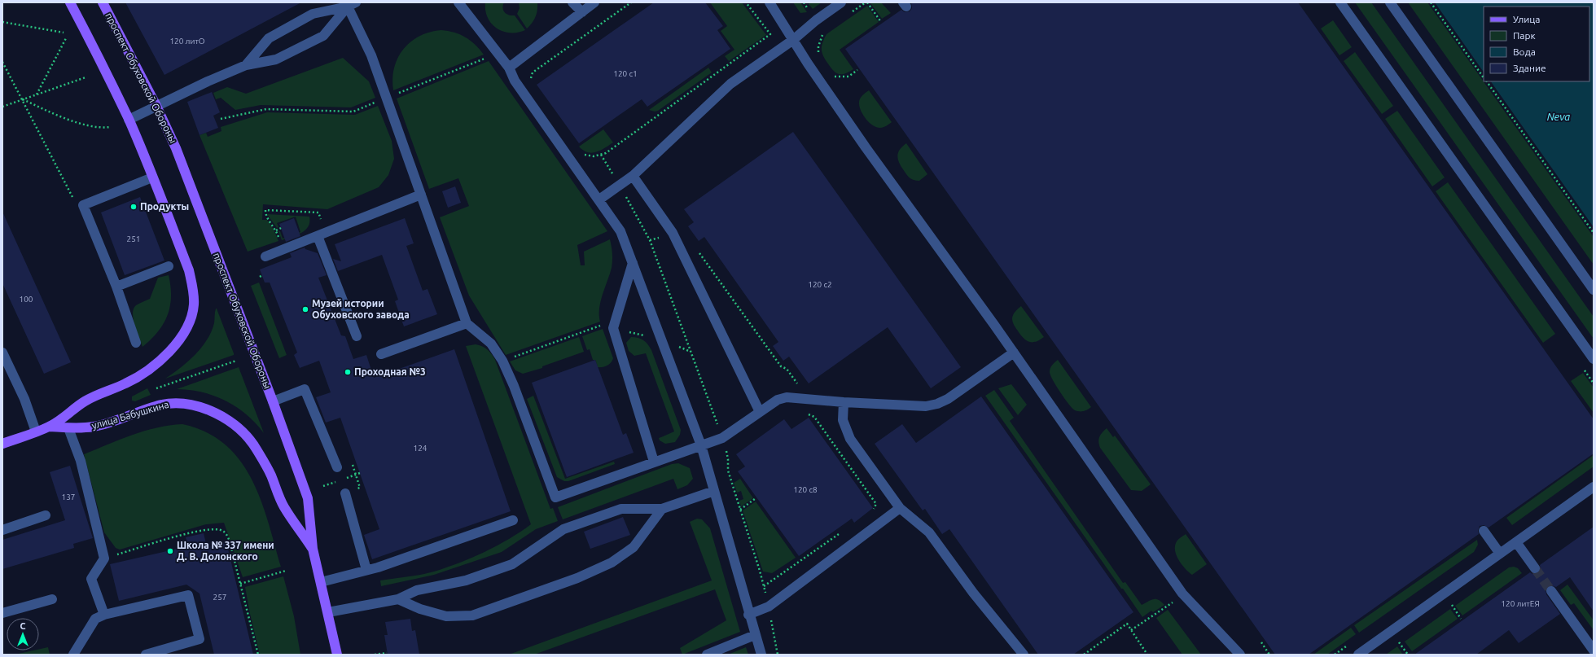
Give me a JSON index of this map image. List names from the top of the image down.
{
  "streets": {
    "main road": ["проспект Обуховской Обороны", "улица Бабушкина"]
  },
  "crossings": [
    ["проспект Обуховской Обороны", "улица Бабушкина"]
  ],
  "water": ["Neva"],
  "places": [
    "Продукты",
    "Музей истории Обуховского завода",
    "Проходная №3",
    "Школа № 337 имени Д. В. Долонского"
  ],
  "house_numbers": [
    "120 литО",
    "120 с1",
    "251",
    "120 с2",
    "100",
    "124",
    "120 с8",
    "137",
    "257",
    "120 литЕЯ"
  ],
  "legend": [
    "Улица",
    "Парк",
    "Вода",
    "Здание"
  ],
  "north": "top"
}
